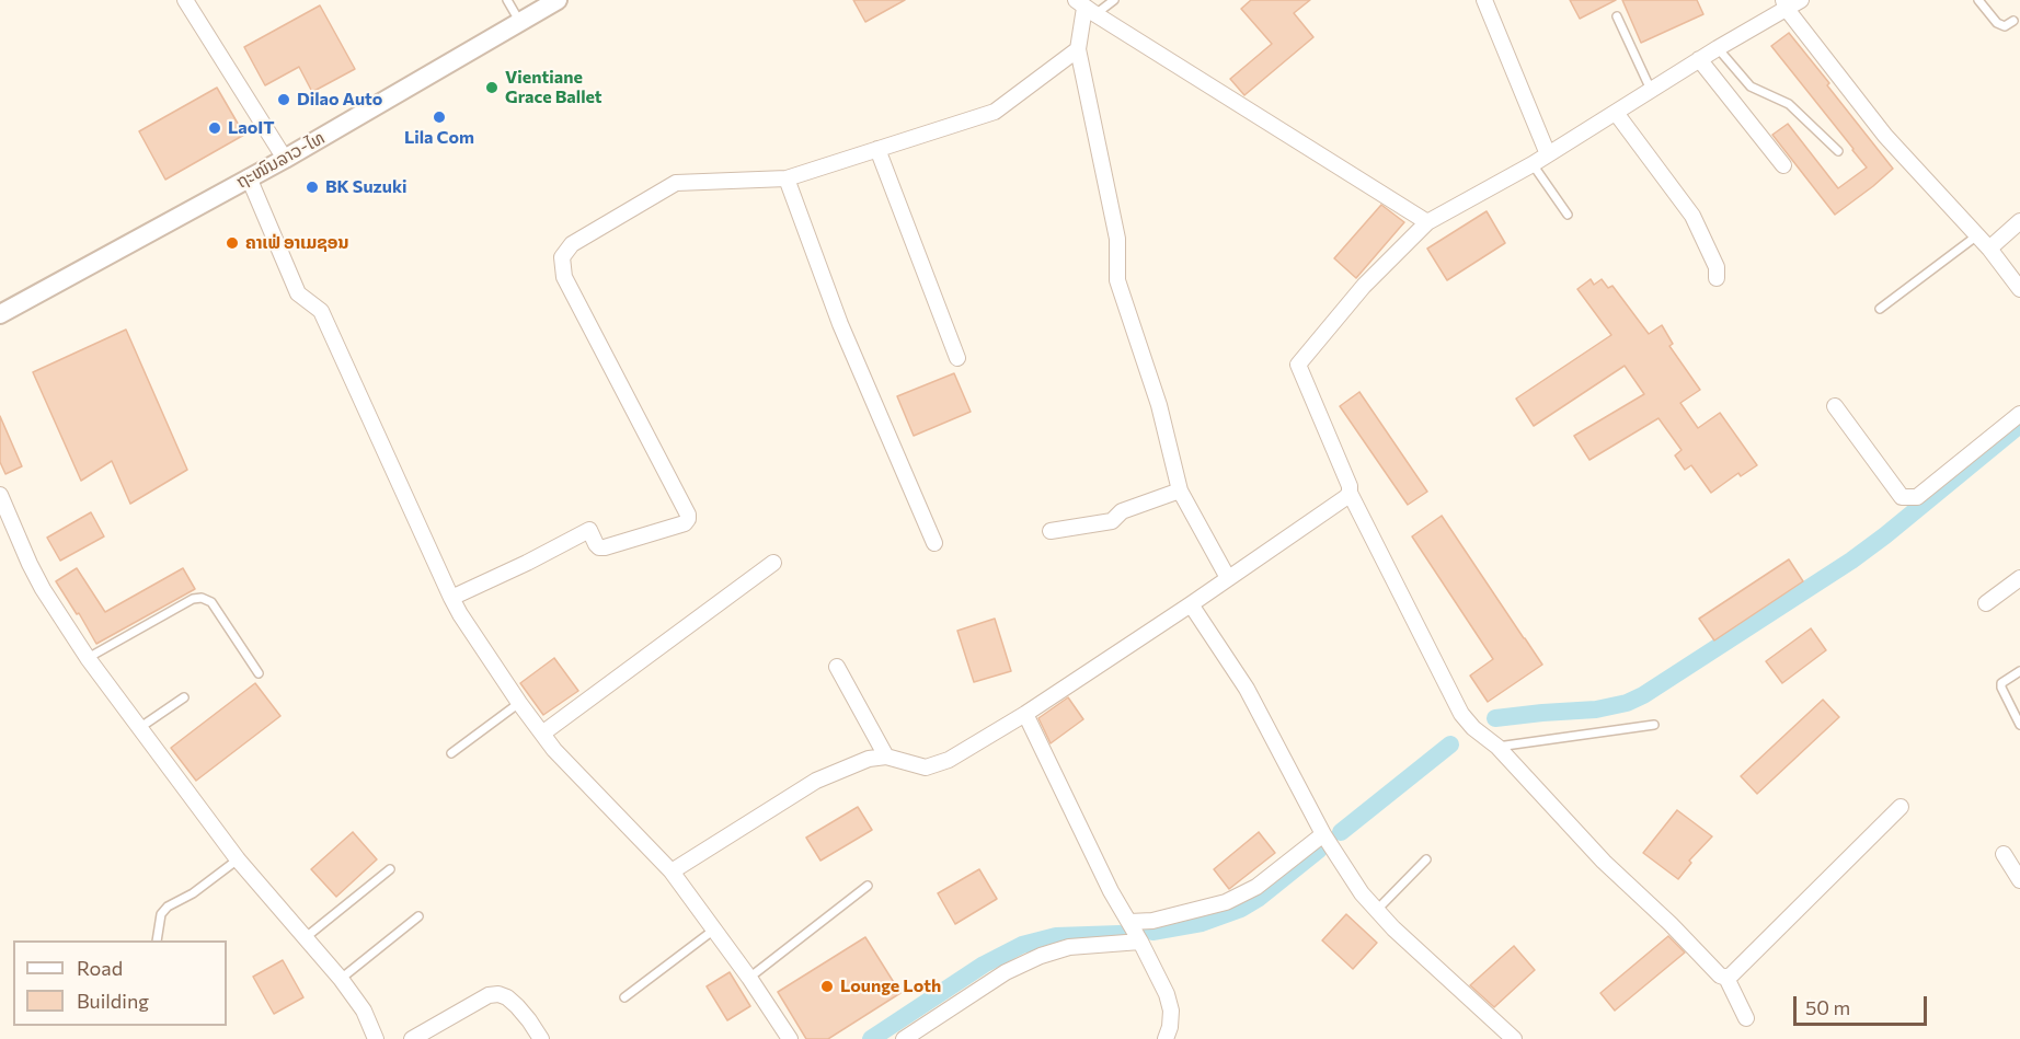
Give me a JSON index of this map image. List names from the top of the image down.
{
  "streets": {
    "street": ["ຖະໜົນລາວ-ໄທ"]
  },
  "places": [
    "Vientiane Grace Ballet",
    "Dilao Auto",
    "Lila Com",
    "LaoIT",
    "BK Suzuki",
    "ຄາເຟ່ ອາເມຊອນ",
    "Lounge Loth"
  ],
  "legend": ["Road", "Building"],
  "scale_bar": "50 m"
}
